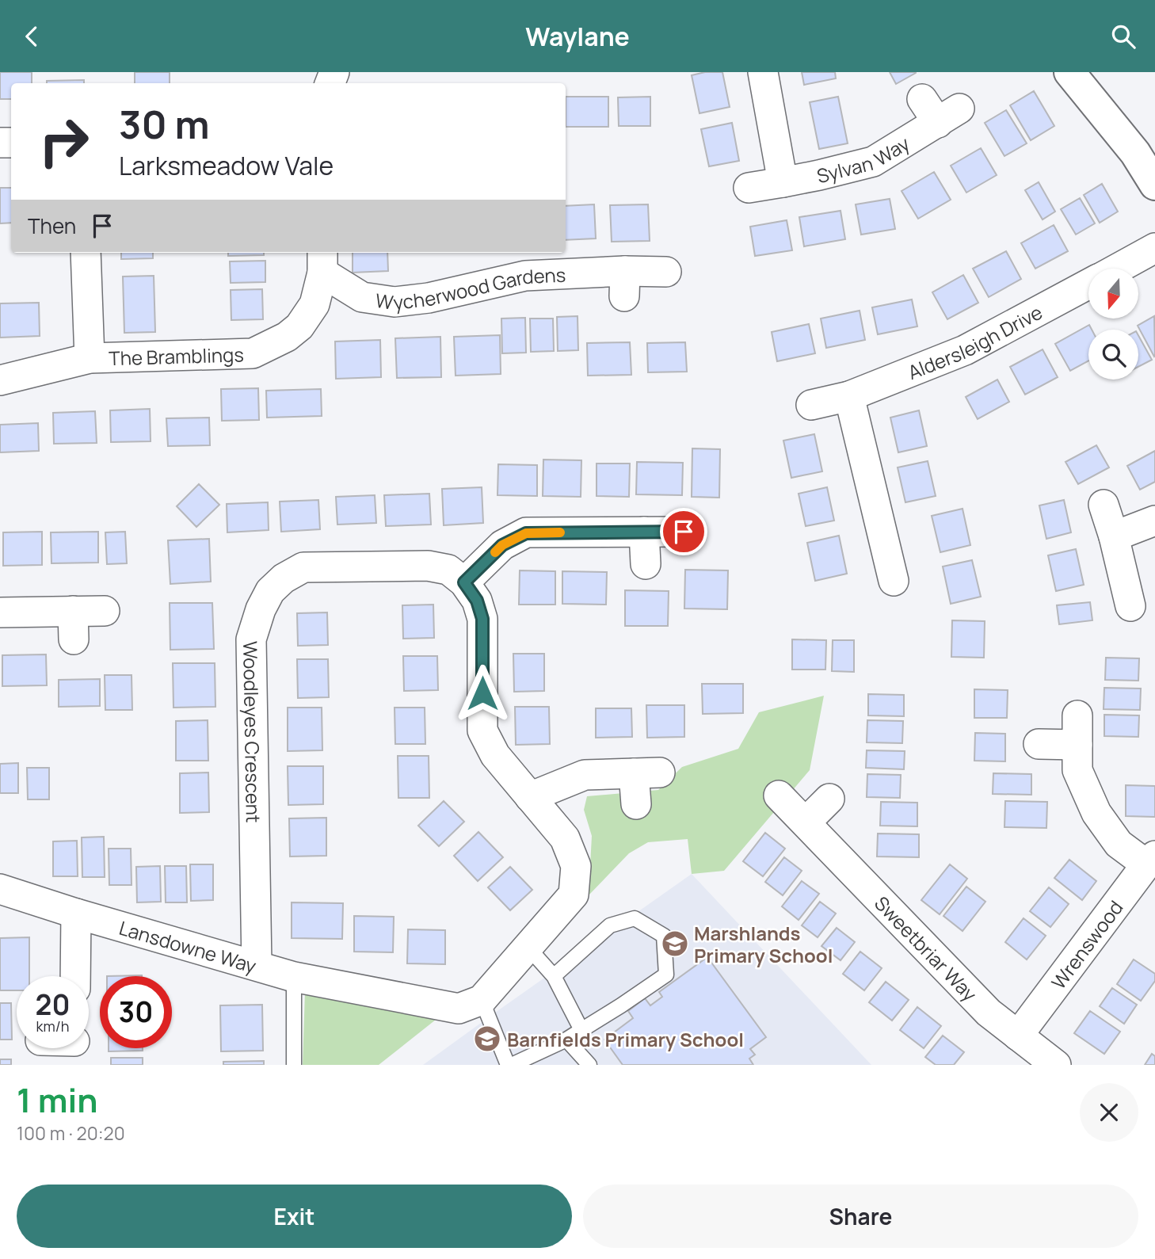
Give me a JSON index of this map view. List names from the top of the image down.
{
  "streets": {
    "street": [
      "Sylvan Way",
      "Wycherwood Gardens",
      "Aldersleigh Drive",
      "The Bramblings",
      "Woodleyes Crescent",
      "Wrenswood",
      "Lansdowne Way",
      "Sweetbriar Way"
    ]
  },
  "crossings": [
    ["Wycherwood Gardens", "The Bramblings"],
    ["Woodleyes Crescent", "Lansdowne Way"],
    ["Wrenswood", "Sweetbriar Way"]
  ],
  "places": {
    "school or university": ["Marshlands Primary School", "Barnfields Primary School"]
  },
  "north": "bottom",
  "page": {
    "header": "Waylane",
    "turn": ["30 m", "Larksmeadow Vale"],
    "then": "Then",
    "speed": "20 km/h",
    "limit": "30",
    "heading": ["1 min", "100 m · 20:20"],
    "buttons": ["Exit", "Share"]
  }
}
